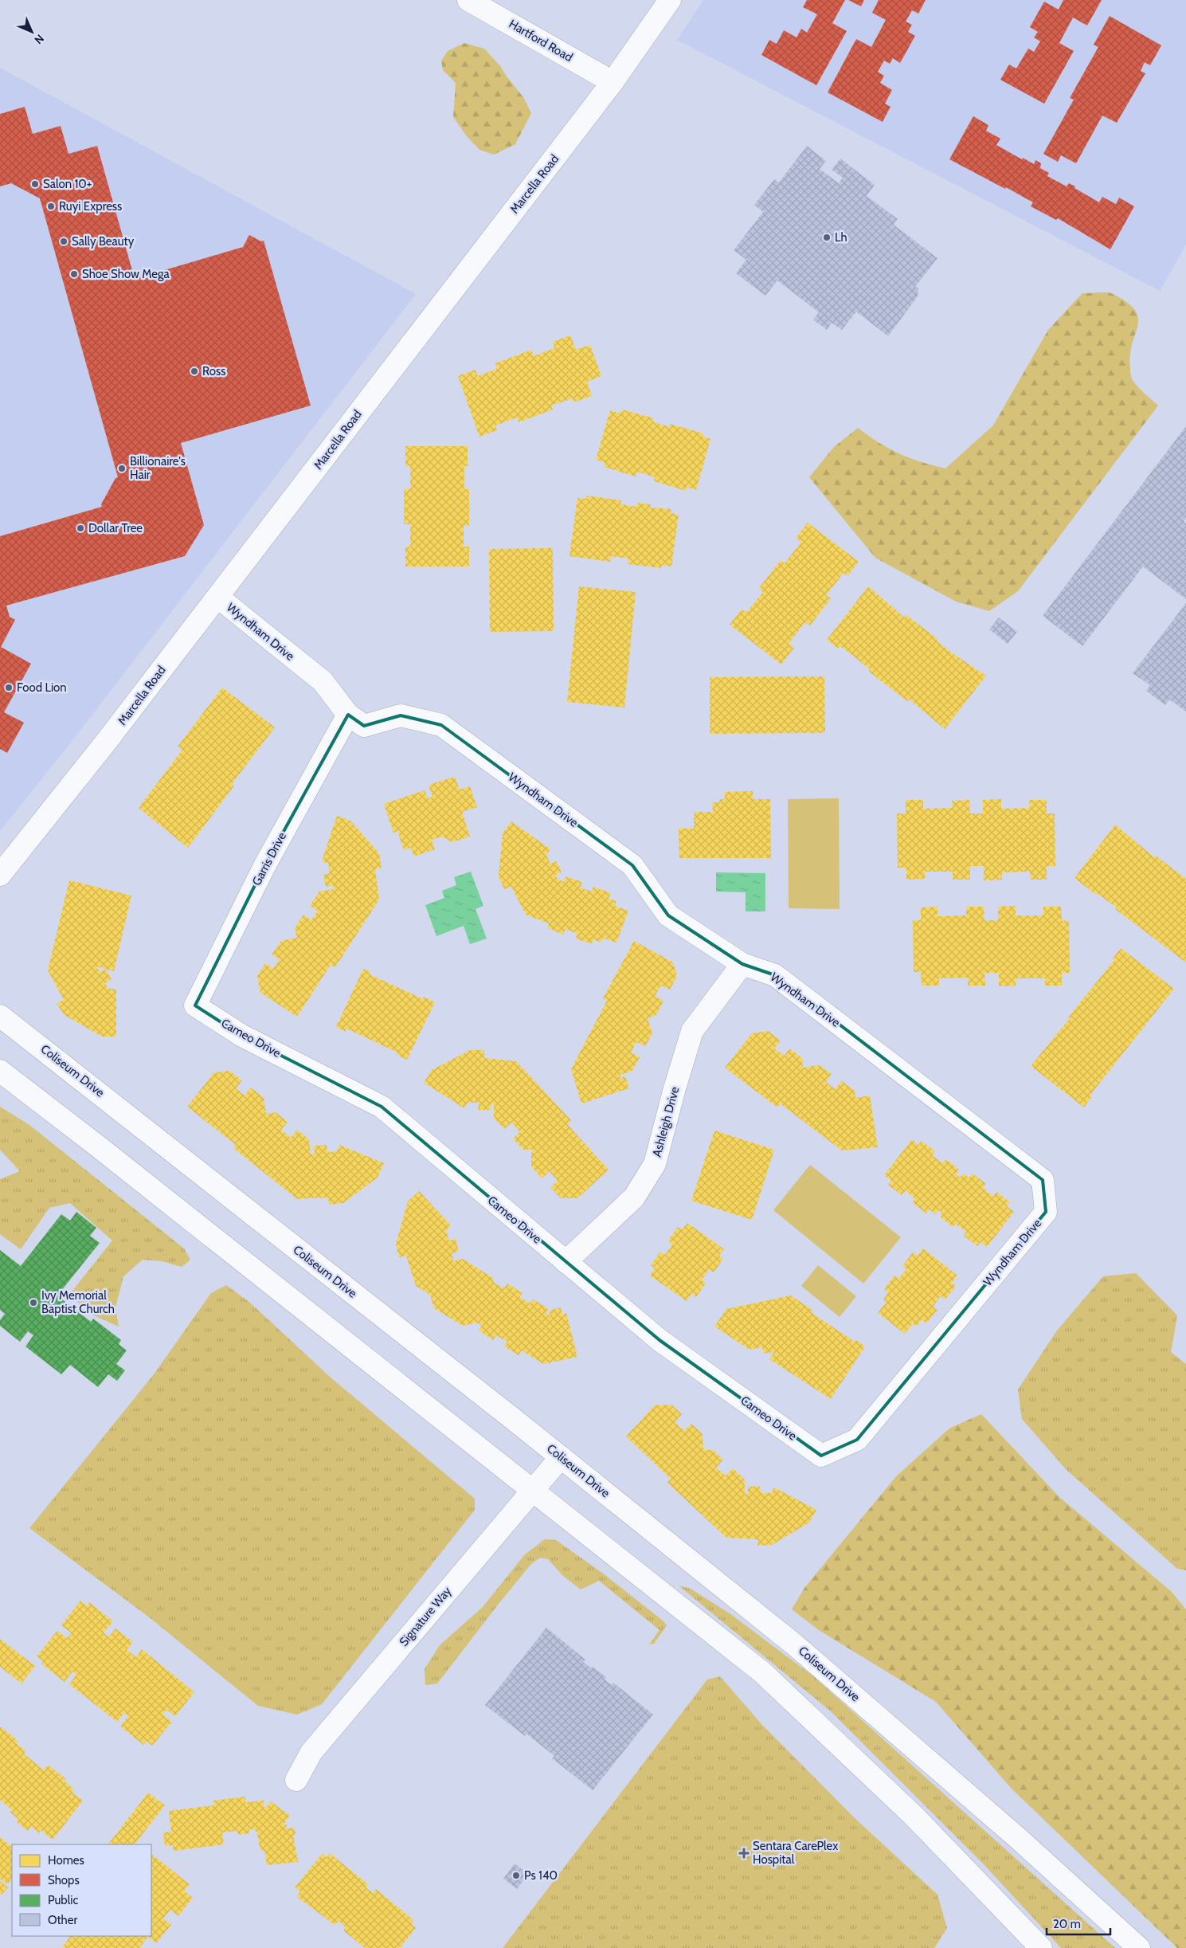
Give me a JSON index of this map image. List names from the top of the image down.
{
  "streets": {
    "street": [
      "Hartford Road",
      "Marcella Road",
      "Wyndham Drive",
      "Garris Drive",
      "Cameo Drive",
      "Coliseum Drive",
      "Ashleigh Drive",
      "Signature Way"
    ]
  },
  "crossings": [
    ["Hartford Road", "Marcella Road"],
    ["Marcella Road", "Wyndham Drive"],
    ["Wyndham Drive", "Garris Drive"],
    ["Wyndham Drive", "Cameo Drive"],
    ["Wyndham Drive", "Ashleigh Drive"],
    ["Garris Drive", "Cameo Drive"],
    ["Cameo Drive", "Ashleigh Drive"],
    ["Coliseum Drive", "Signature Way"]
  ],
  "places": {
    "other": [
      "Salon 10+",
      "Ruyi Express",
      "Lh",
      "Sally Beauty",
      "Shoe Show Mega",
      "Ross",
      "Billionaire's Hair",
      "Dollar Tree",
      "Food Lion",
      "Ivy Memorial Baptist Church",
      "Ps 140"
    ],
    "health": ["Sentara CarePlex Hospital"]
  },
  "legend": [
    "Homes",
    "Shops",
    "Public",
    "Other"
  ],
  "scale_bar": "20 m",
  "north": "bottom right"
}
